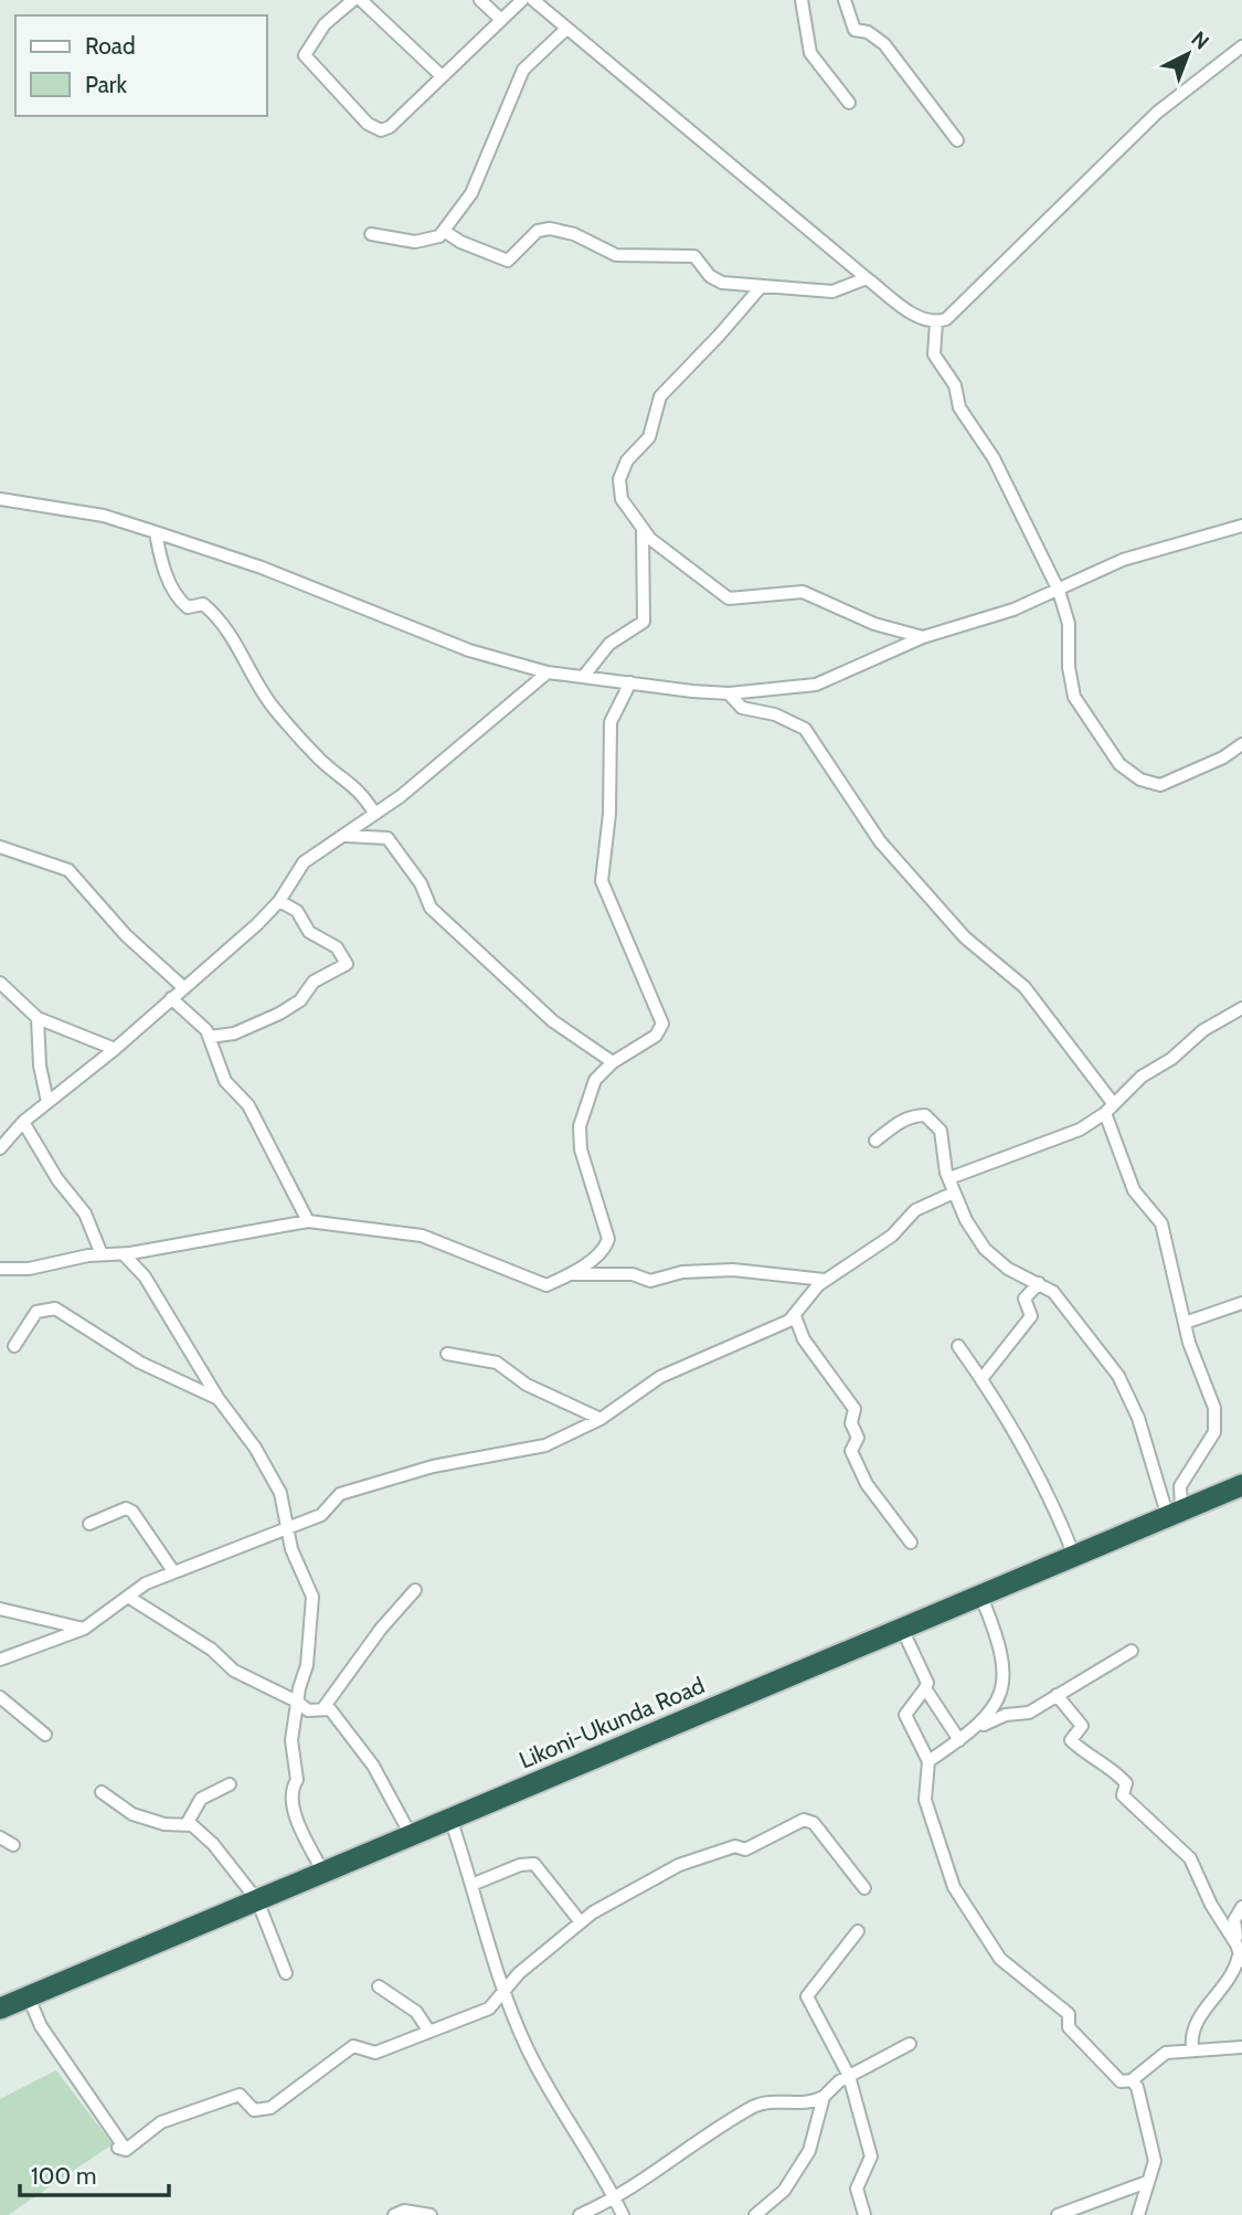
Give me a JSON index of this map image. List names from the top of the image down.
{
  "streets": {
    "highway": ["Likoni-Ukunda Road"]
  },
  "legend": ["Road", "Park"],
  "scale_bar": "100 m",
  "north": "top right"
}
